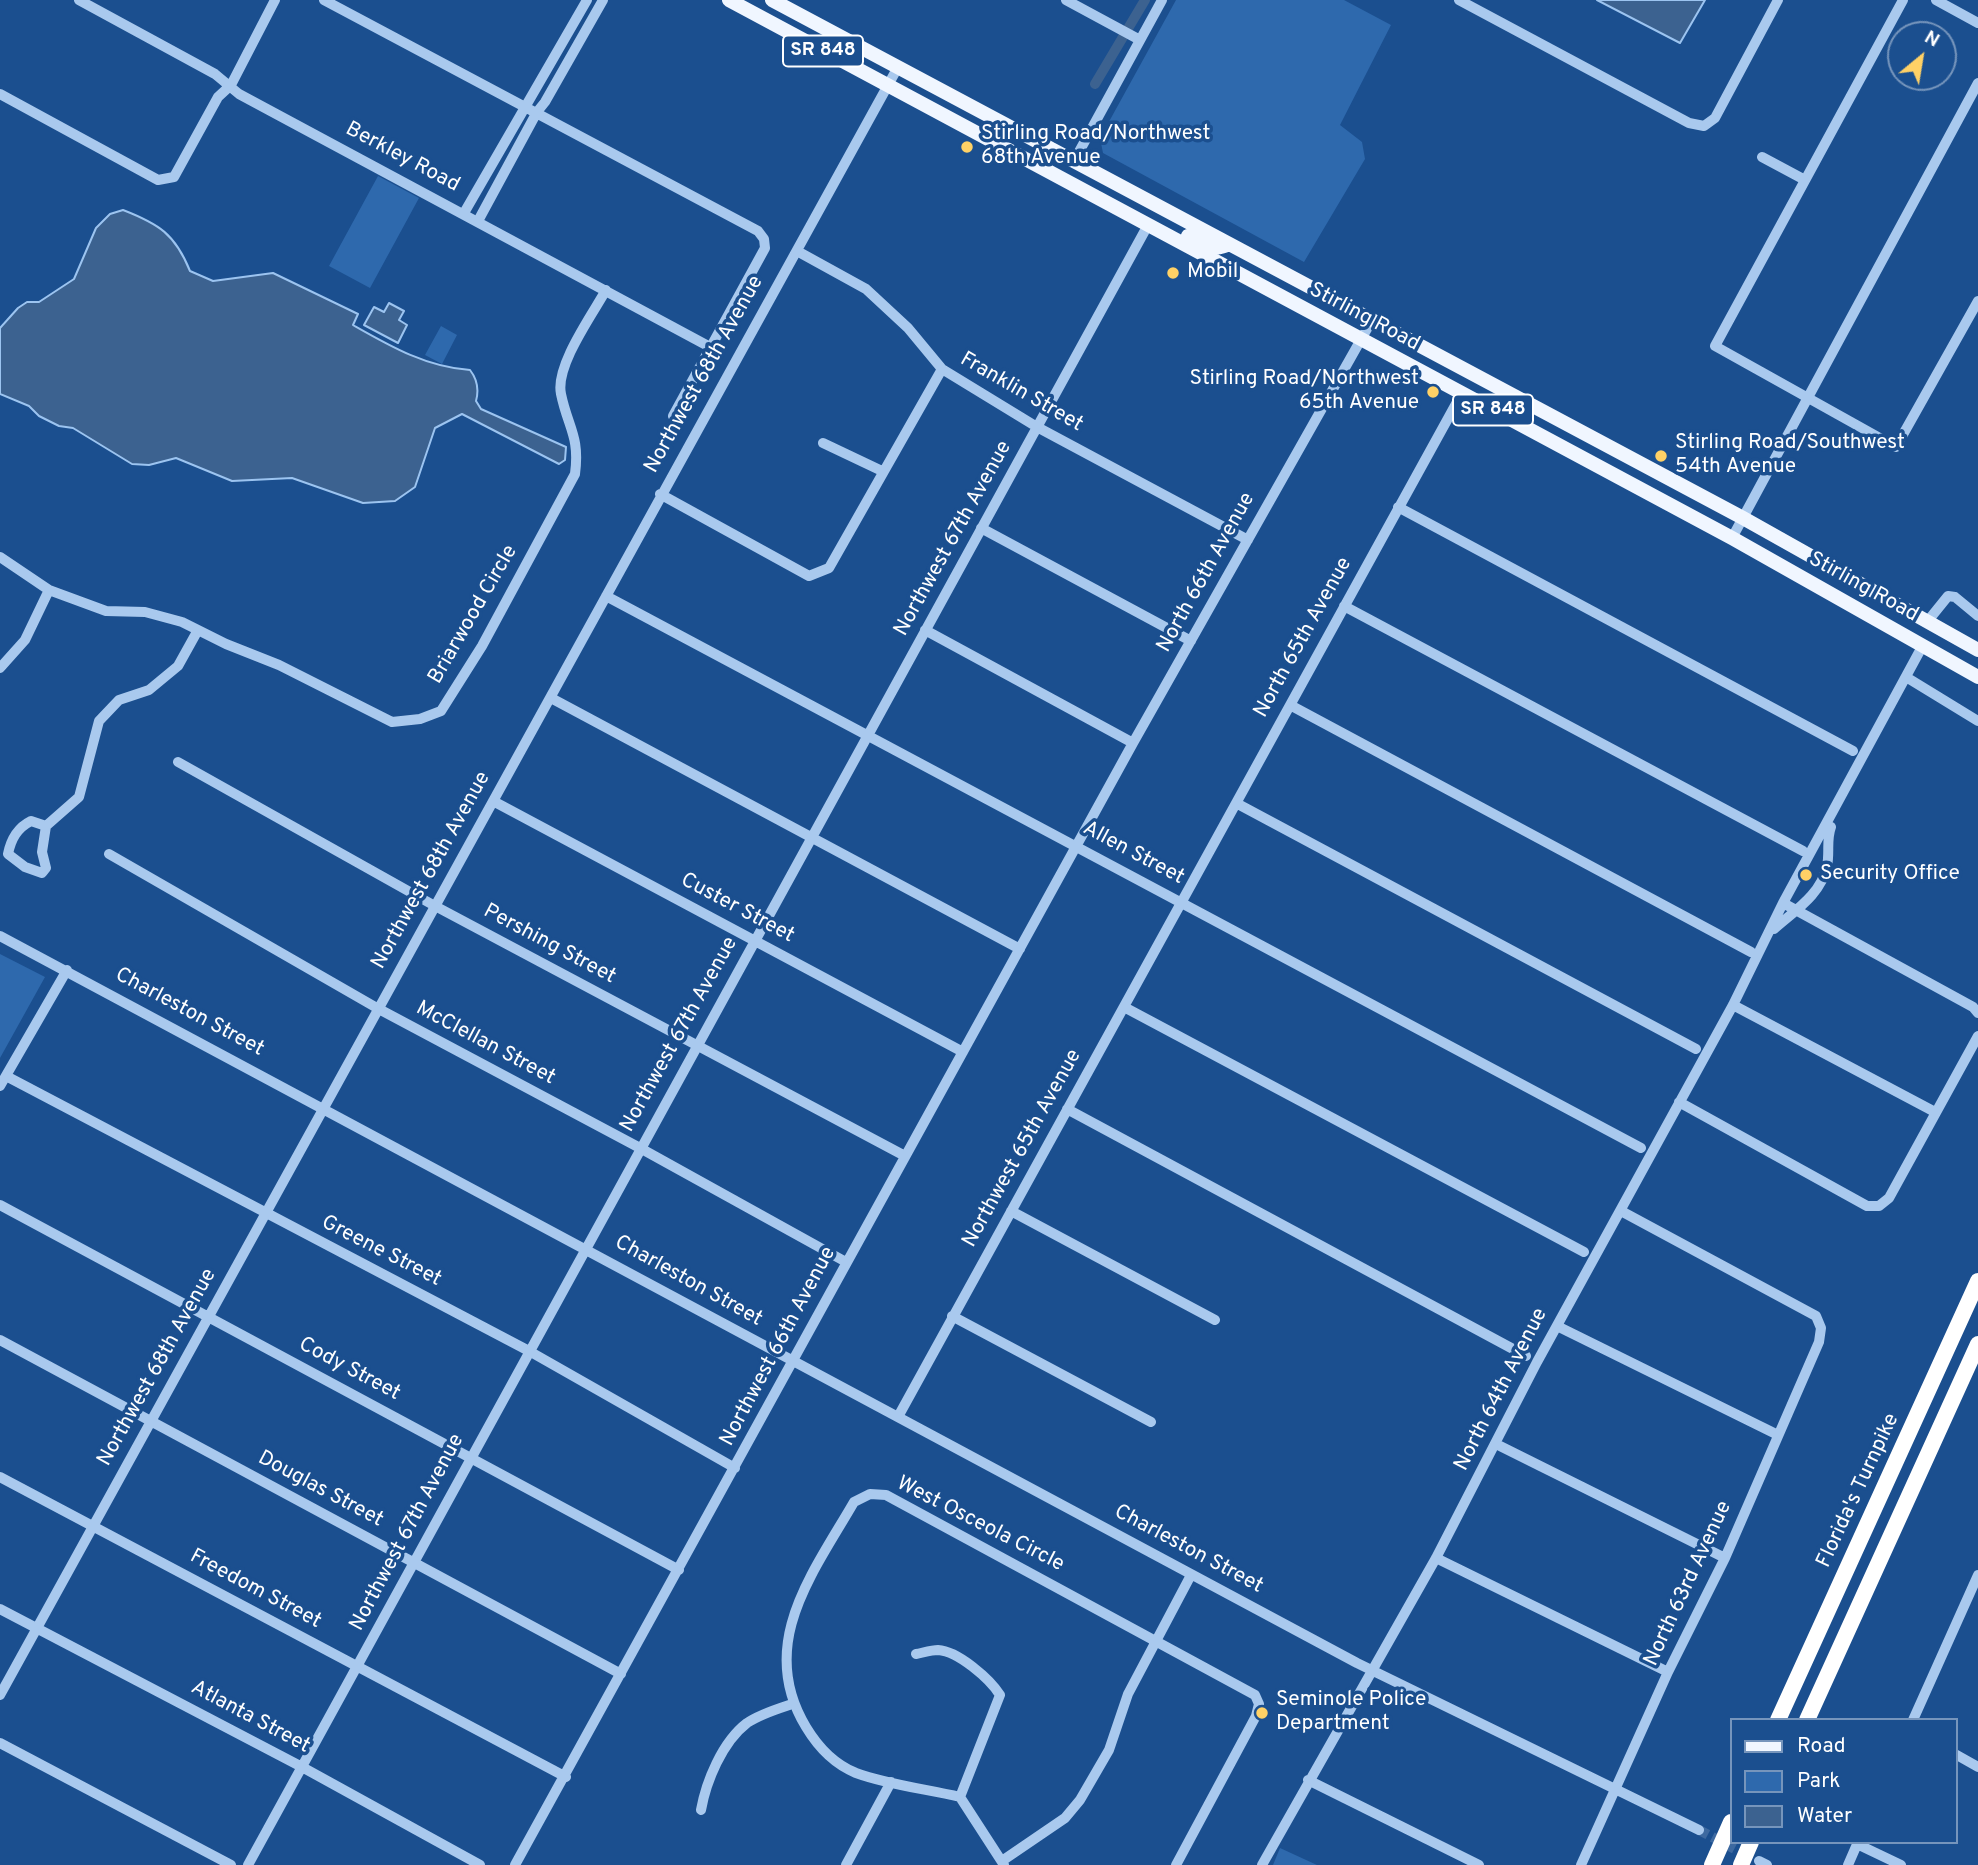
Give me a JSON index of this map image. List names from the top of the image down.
{
  "streets": {
    "highway": ["Florida's Turnpike"],
    "main road": ["SR 848", "Stirling Road"],
    "street": [
      "Berkley Road",
      "Northwest 68th Avenue",
      "Franklin Street",
      "Northwest 67th Avenue",
      "North 66th Avenue",
      "Briarwood Circle",
      "North 65th Avenue",
      "Allen Street",
      "Custer Street",
      "Pershing Street",
      "Charleston Street",
      "McClellan Street",
      "Northwest 65th Avenue",
      "Greene Street",
      "Northwest 66th Avenue",
      "Cody Street",
      "North 64th Avenue",
      "Douglas Street",
      "West Osceola Circle",
      "North 63rd Avenue",
      "Freedom Street",
      "Atlanta Street"
    ]
  },
  "crossings": [
    ["Berkley Road", "Briarwood Circle"],
    ["Stirling Road", "Northwest 68th Avenue"],
    ["Stirling Road", "Northwest 67th Avenue"],
    ["Stirling Road", "North 66th Avenue"],
    ["Stirling Road", "North 65th Avenue"],
    ["Stirling Road", "North 64th Avenue"],
    ["Northwest 68th Avenue", "Franklin Street"],
    ["Northwest 68th Avenue", "Allen Street"],
    ["Northwest 68th Avenue", "Custer Street"],
    ["Northwest 68th Avenue", "Pershing Street"],
    ["Northwest 68th Avenue", "Charleston Street"],
    ["Northwest 68th Avenue", "McClellan Street"],
    ["Northwest 68th Avenue", "Greene Street"],
    ["Northwest 68th Avenue", "Cody Street"],
    ["Northwest 68th Avenue", "Douglas Street"],
    ["Northwest 68th Avenue", "Freedom Street"],
    ["Northwest 68th Avenue", "Atlanta Street"],
    ["Franklin Street", "Northwest 67th Avenue"],
    ["Franklin Street", "North 66th Avenue"],
    ["Northwest 67th Avenue", "Allen Street"],
    ["Northwest 67th Avenue", "Custer Street"],
    ["Northwest 67th Avenue", "Pershing Street"],
    ["Northwest 67th Avenue", "Charleston Street"],
    ["Northwest 67th Avenue", "McClellan Street"],
    ["Northwest 67th Avenue", "Greene Street"],
    ["Northwest 67th Avenue", "Cody Street"],
    ["Northwest 67th Avenue", "Douglas Street"],
    ["Northwest 67th Avenue", "Freedom Street"],
    ["Northwest 67th Avenue", "Atlanta Street"],
    ["North 66th Avenue", "Allen Street"],
    ["North 66th Avenue", "Northwest 66th Avenue"],
    ["North 65th Avenue", "Allen Street"],
    ["North 65th Avenue", "Northwest 65th Avenue"],
    ["Allen Street", "Northwest 65th Avenue"],
    ["Allen Street", "Northwest 66th Avenue"],
    ["Custer Street", "Northwest 66th Avenue"],
    ["Pershing Street", "Northwest 66th Avenue"],
    ["Charleston Street", "Northwest 65th Avenue"],
    ["Charleston Street", "Northwest 66th Avenue"],
    ["Charleston Street", "North 64th Avenue"],
    ["Charleston Street", "North 63rd Avenue"],
    ["McClellan Street", "Northwest 66th Avenue"],
    ["Greene Street", "Northwest 66th Avenue"],
    ["Northwest 66th Avenue", "Cody Street"],
    ["Northwest 66th Avenue", "Douglas Street"],
    ["Northwest 66th Avenue", "Freedom Street"],
    ["North 64th Avenue", "North 63rd Avenue"]
  ],
  "places": [
    "Stirling Road/Northwest 68th Avenue",
    "Mobil",
    "Stirling Road/Northwest 65th Avenue",
    "Stirling Road/Southwest 54th Avenue",
    "Security Office",
    "Seminole Police Department"
  ],
  "legend": ["Road", "Park", "Water"],
  "north": "top right"
}
